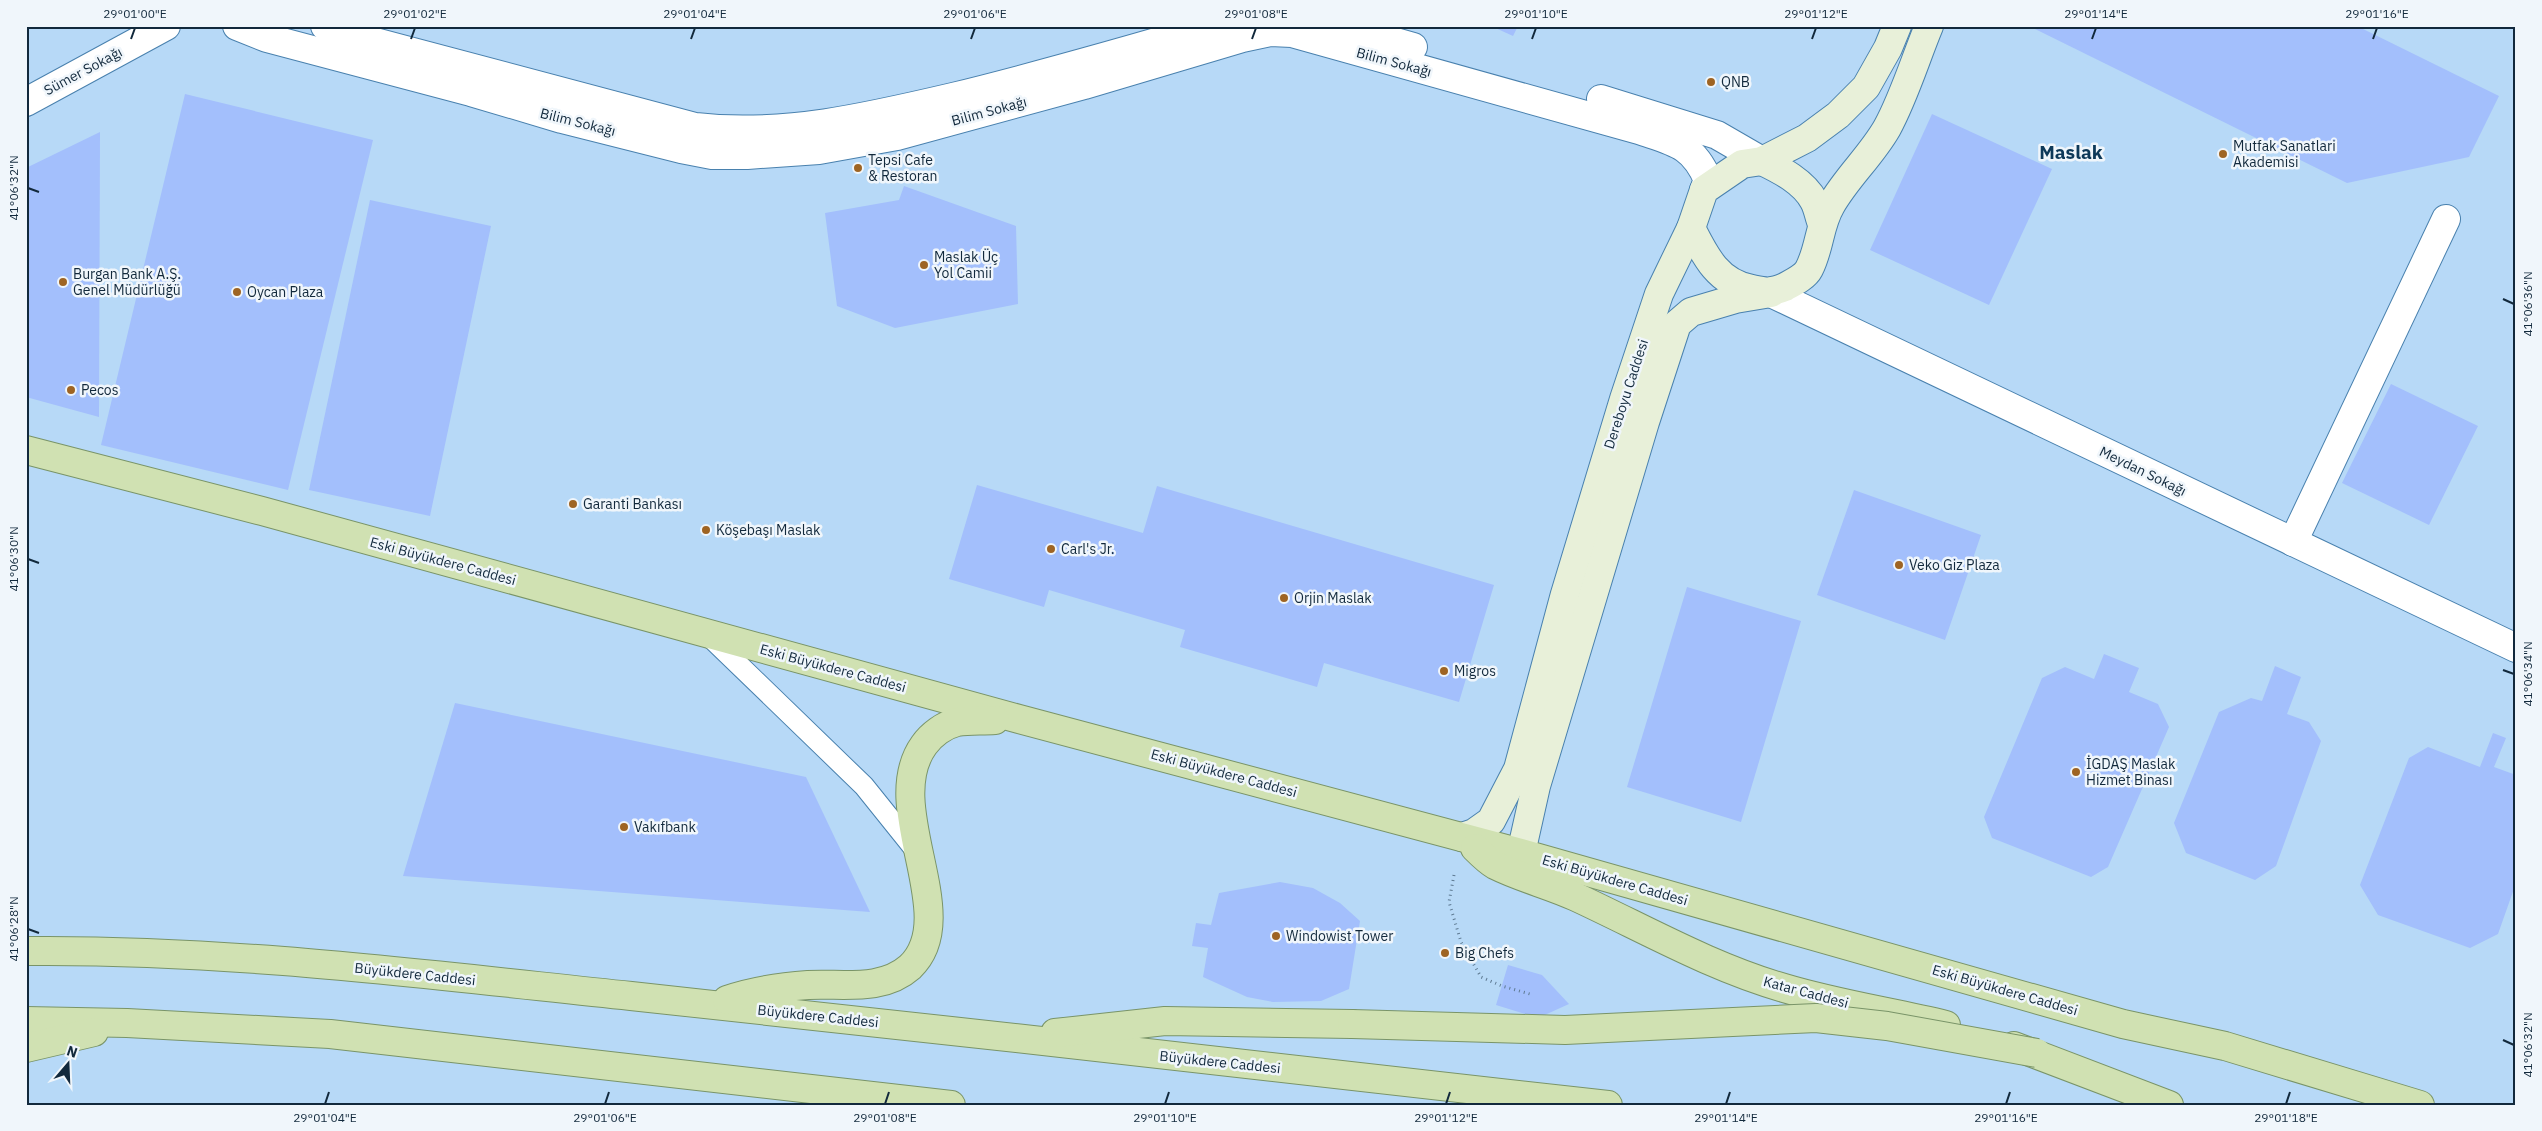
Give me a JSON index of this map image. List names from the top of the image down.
{
  "streets": {
    "main road": ["Eski Büyükdere Caddesi", "Büyükdere Caddesi", "Katar Caddesi"],
    "street": [
      "Bilim Sokağı",
      "Sümer Sokağı",
      "Dereboyu Caddesi",
      "Meydan Sokağı"
    ]
  },
  "crossings": [
    ["Bilim Sokağı", "Dereboyu Caddesi"],
    ["Bilim Sokağı", "Meydan Sokağı"],
    ["Dereboyu Caddesi", "Meydan Sokağı"],
    ["Dereboyu Caddesi", "Eski Büyükdere Caddesi"],
    ["Dereboyu Caddesi", "Katar Caddesi"],
    ["Eski Büyükdere Caddesi", "Katar Caddesi"]
  ],
  "districts": ["Maslak"],
  "places": [
    "QNB",
    "Mutfak Sanatlari Akademisi",
    "Tepsi Cafe & Restoran",
    "Maslak Üç Yol Camii",
    "Burgan Bank A.Ş. Genel Müdürlüğü",
    "Oycan Plaza",
    "Pecos",
    "Garanti Bankası",
    "Köşebaşı Maslak",
    "Carl's Jr.",
    "Veko Giz Plaza",
    "Orjin Maslak",
    "Migros",
    "İGDAŞ Maslak Hizmet Binası",
    "Vakıfbank",
    "Windowist Tower",
    "Big Chefs"
  ],
  "north": "top",
  "coordinates": [
    "29°01'00\"E",
    "29°01'02\"E",
    "29°01'04\"E",
    "29°01'06\"E",
    "29°01'08\"E",
    "29°01'10\"E",
    "29°01'12\"E",
    "29°01'14\"E",
    "29°01'16\"E",
    "41°06'32\"N",
    "41°06'36\"N",
    "41°06'30\"N",
    "41°06'34\"N",
    "41°06'28\"N",
    "29°01'18\"E"
  ]
}
